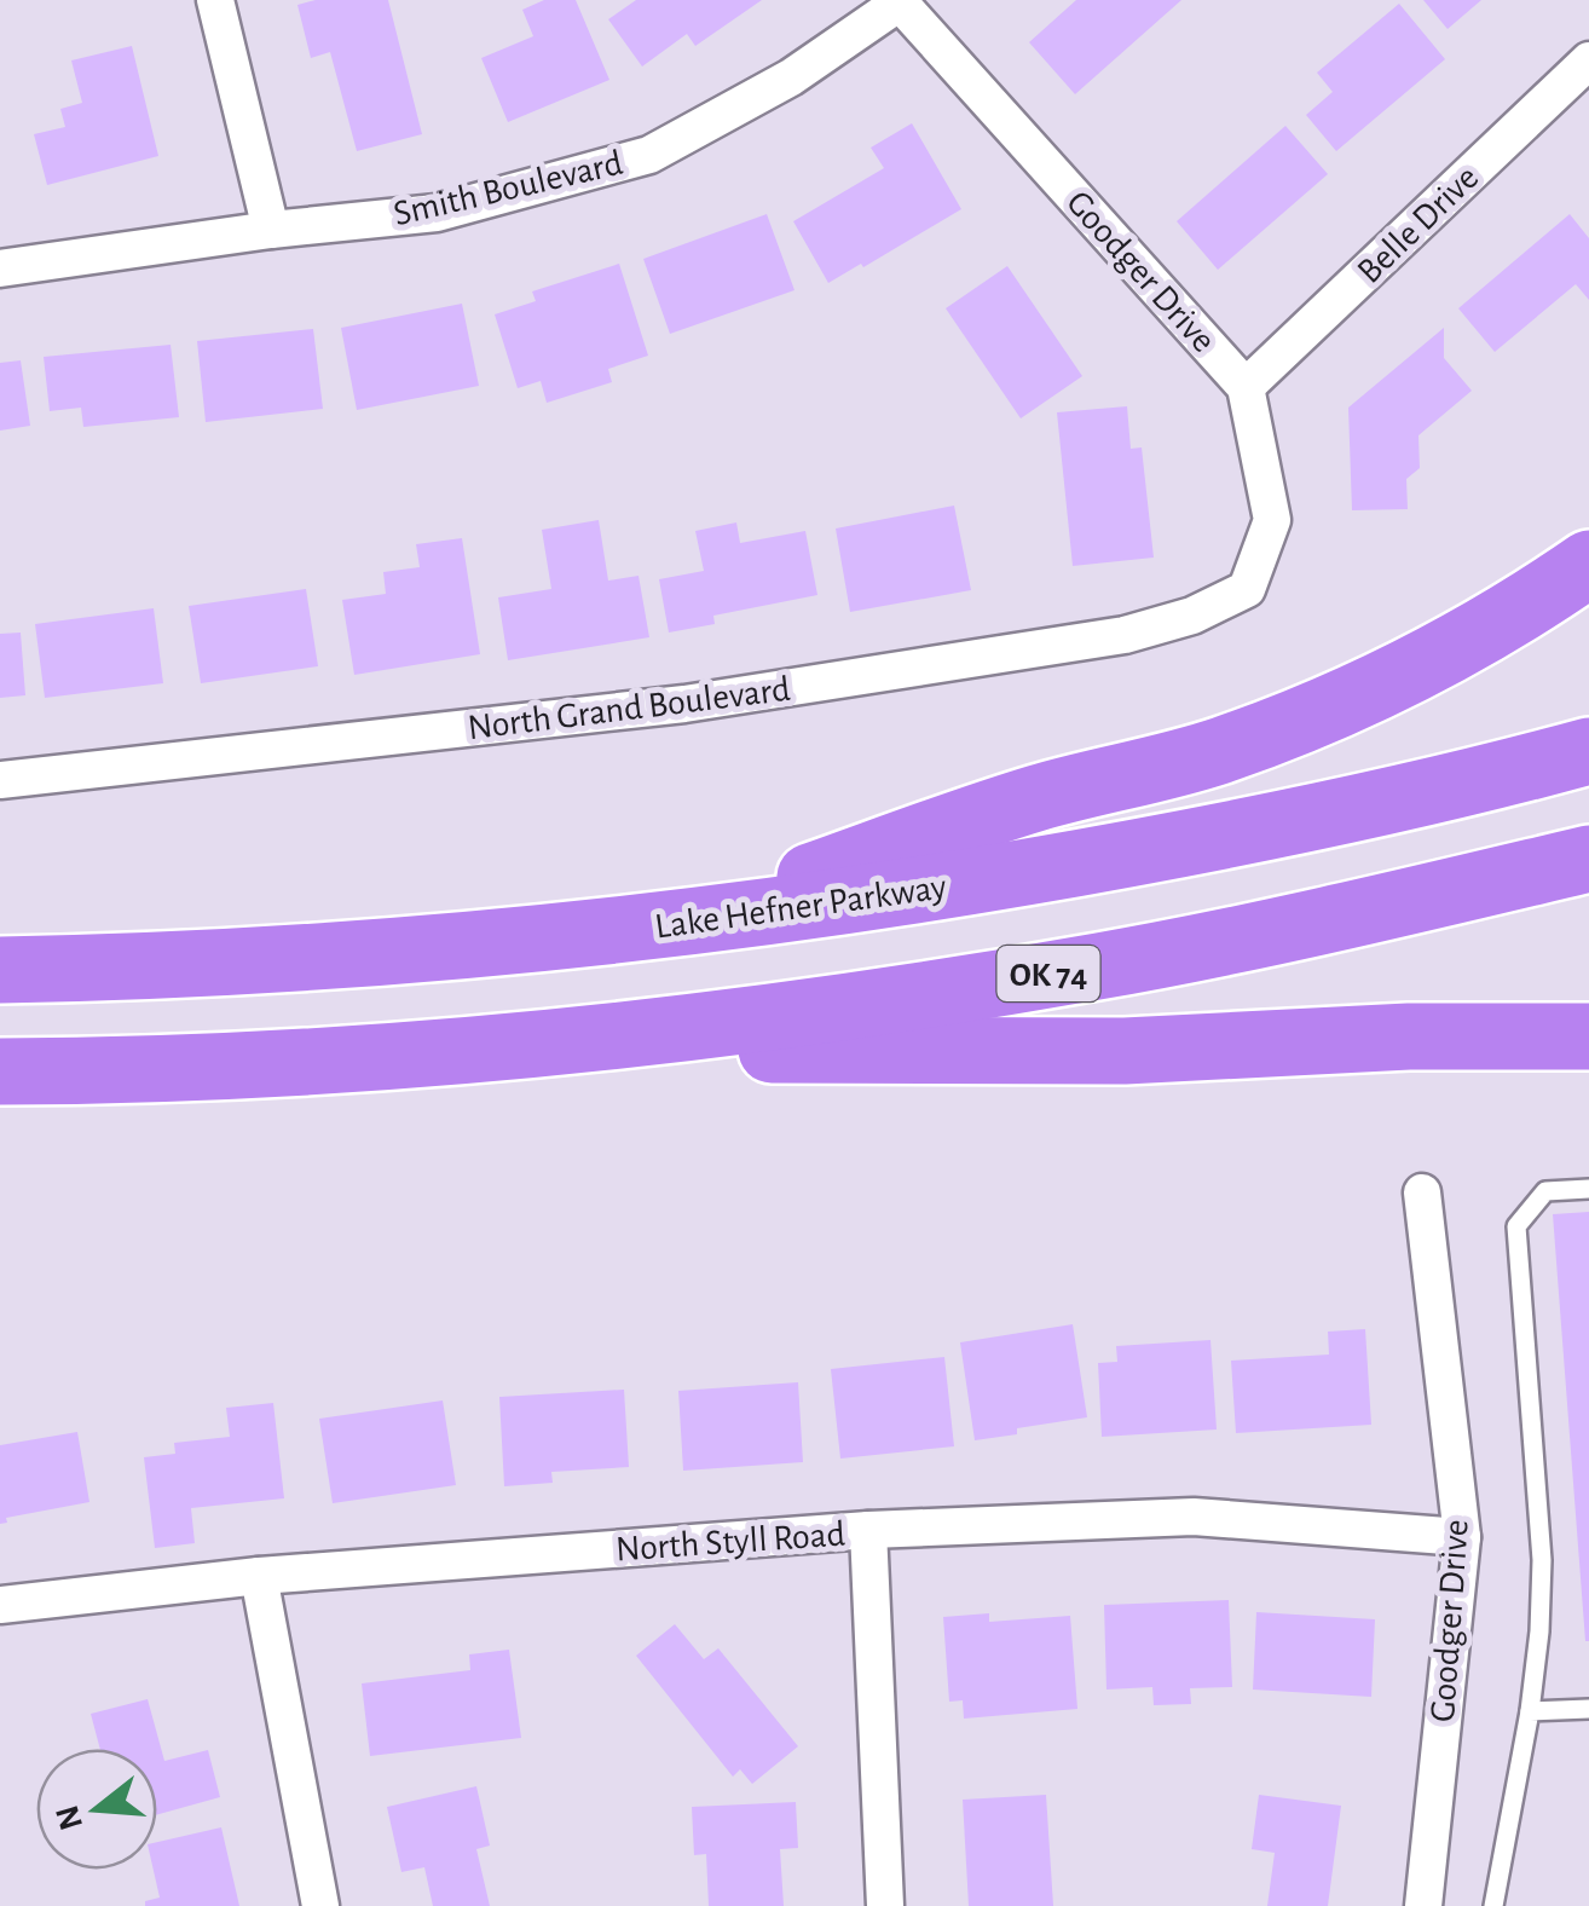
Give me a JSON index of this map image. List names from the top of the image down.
{
  "streets": {
    "highway": ["Lake Hefner Parkway", "OK 74"],
    "street": [
      "Smith Boulevard",
      "Belle Drive",
      "Goodger Drive",
      "North Grand Boulevard",
      "North Styll Road"
    ]
  },
  "crossings": [
    ["Smith Boulevard", "Goodger Drive"],
    ["Belle Drive", "Goodger Drive"],
    ["Belle Drive", "North Grand Boulevard"],
    ["Goodger Drive", "North Grand Boulevard"],
    ["Goodger Drive", "North Styll Road"]
  ],
  "north": "left"
}
